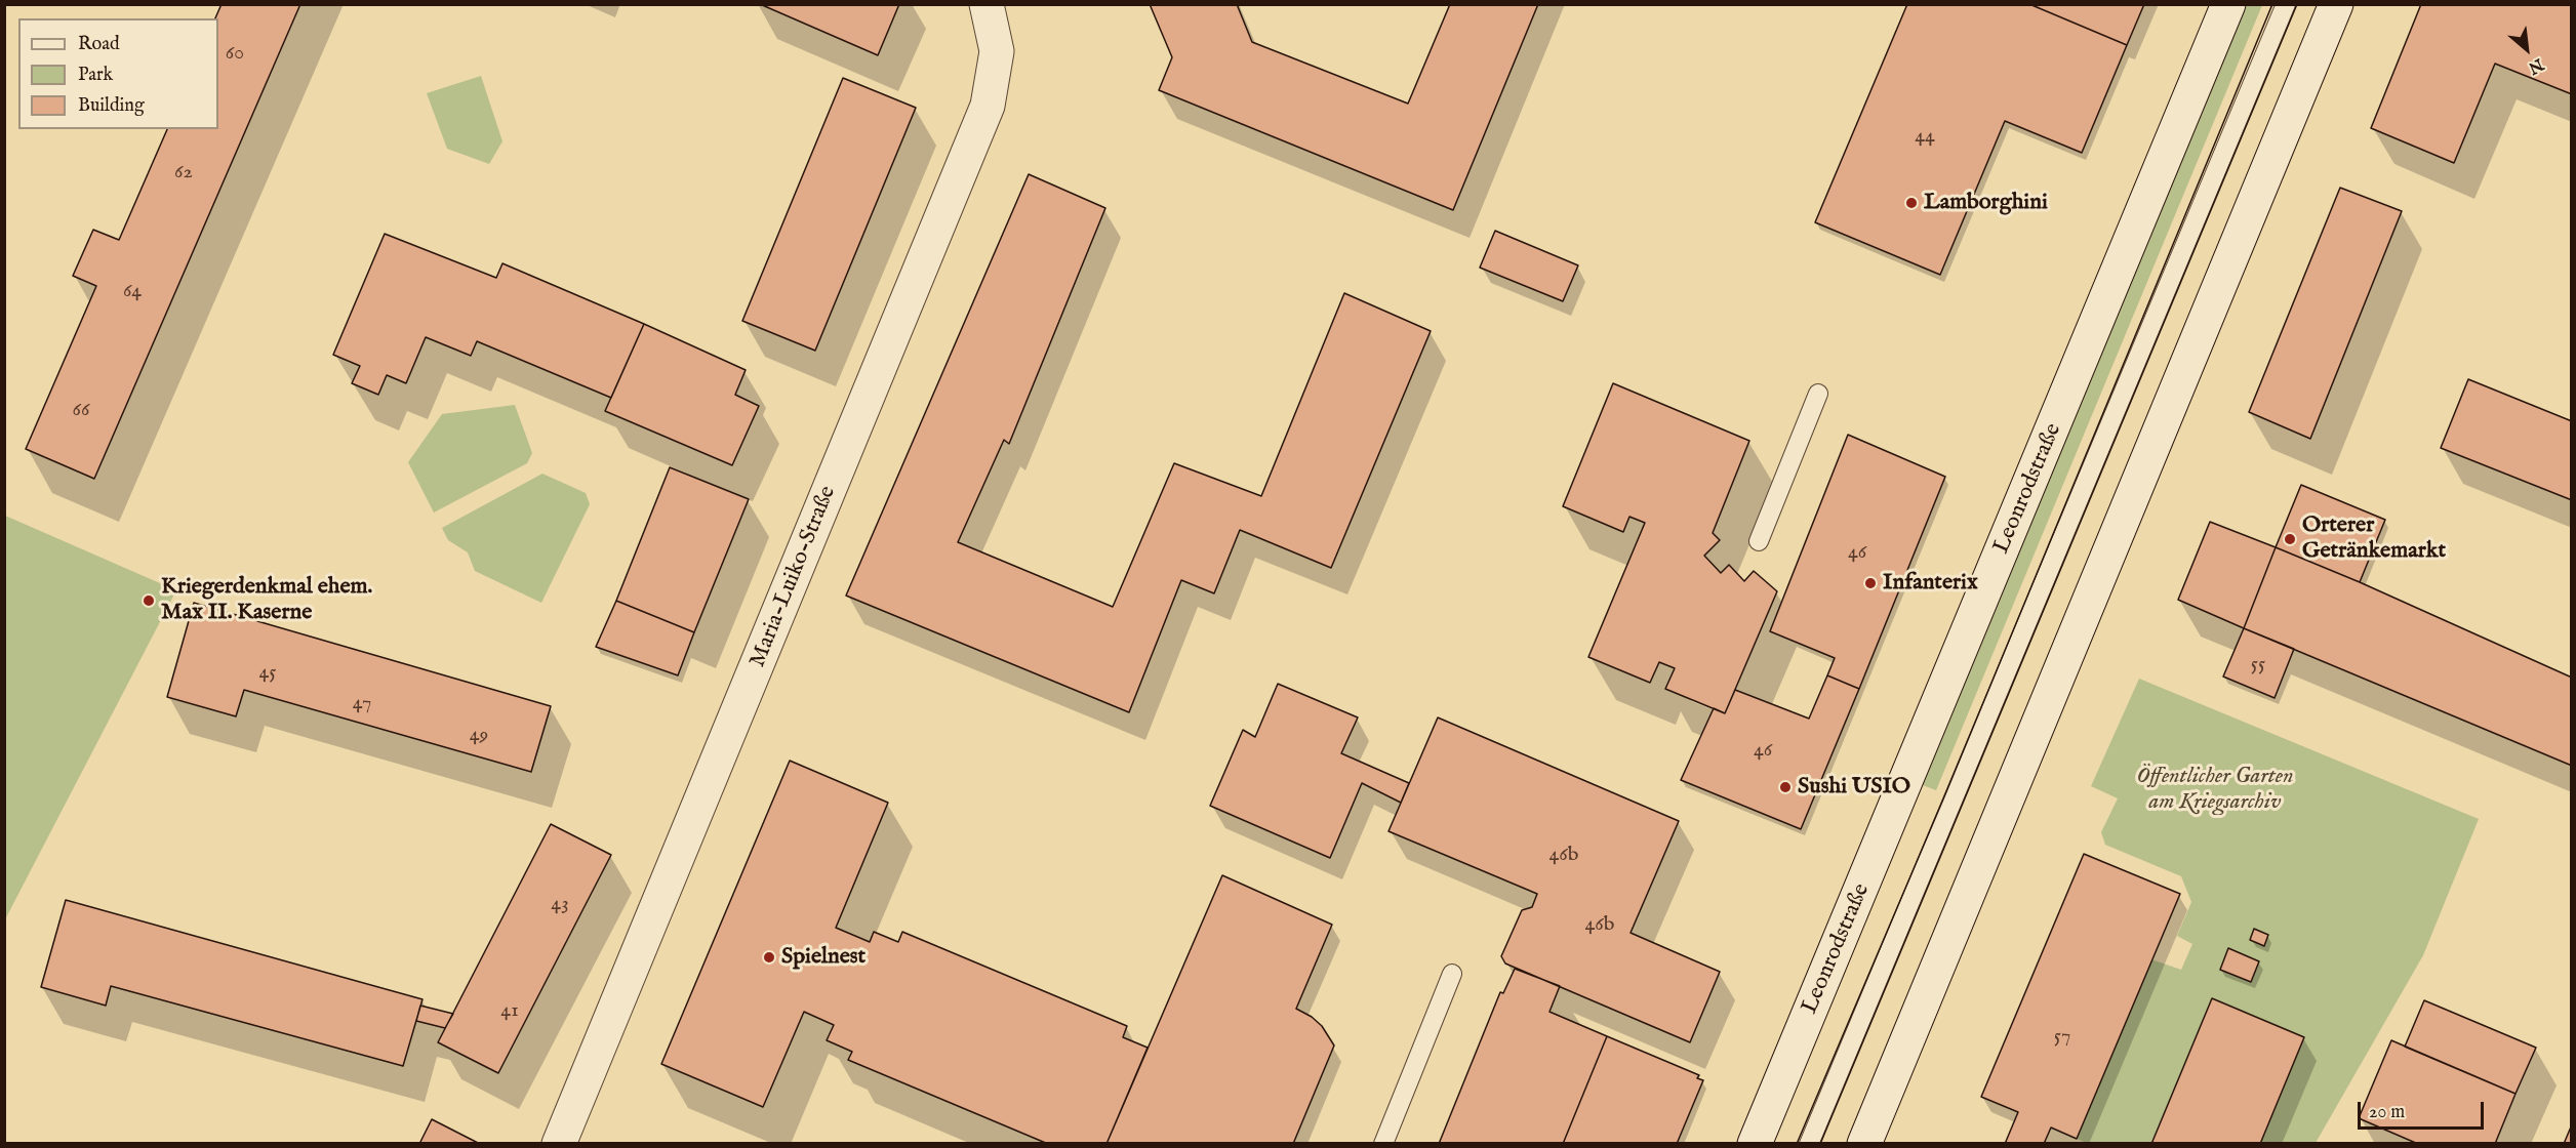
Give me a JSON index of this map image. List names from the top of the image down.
{
  "streets": {
    "main road": ["Leonrodstraße", "Maria-Luiko-Straße"]
  },
  "parks": ["Öffentlicher Garten am Kriegsarchiv"],
  "places": [
    "Lamborghini",
    "Orterer Getränkemarkt",
    "Infanterix",
    "Kriegerdenkmal ehem. Max II. Kaserne",
    "Sushi USIO",
    "Spielnest"
  ],
  "house_numbers": [
    "60",
    "44",
    "62",
    "64",
    "66",
    "46",
    "55",
    "45",
    "47",
    "49",
    "46",
    "46b",
    "43",
    "46b",
    "41",
    "57"
  ],
  "legend": ["Road", "Park", "Building"],
  "scale_bar": "20 m",
  "north": "bottom right"
}
